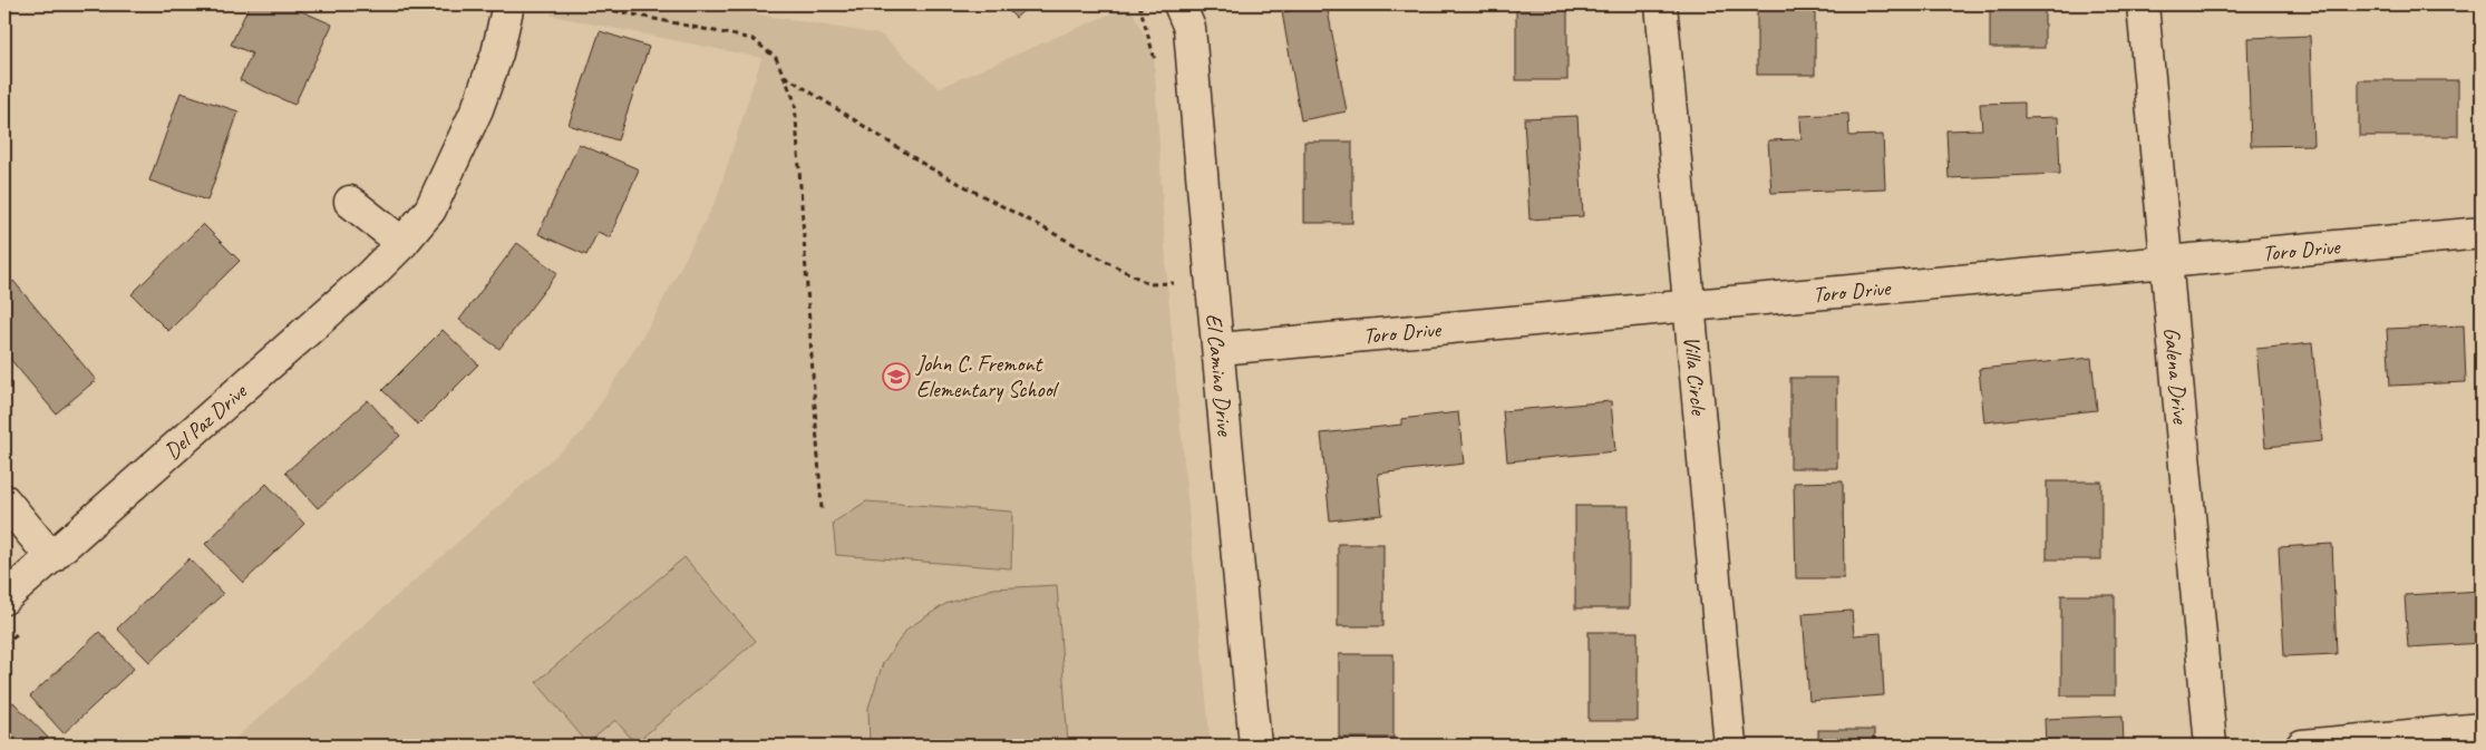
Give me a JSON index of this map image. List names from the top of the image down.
{
  "streets": {
    "street": [
      "Toro Drive",
      "El Camino Drive",
      "Villa Circle",
      "Galena Drive",
      "Del Paz Drive"
    ]
  },
  "crossings": [
    ["Toro Drive", "El Camino Drive"],
    ["Toro Drive", "Villa Circle"],
    ["Toro Drive", "Galena Drive"]
  ],
  "places": {
    "school or university": ["John C. Fremont Elementary School"]
  }
}
